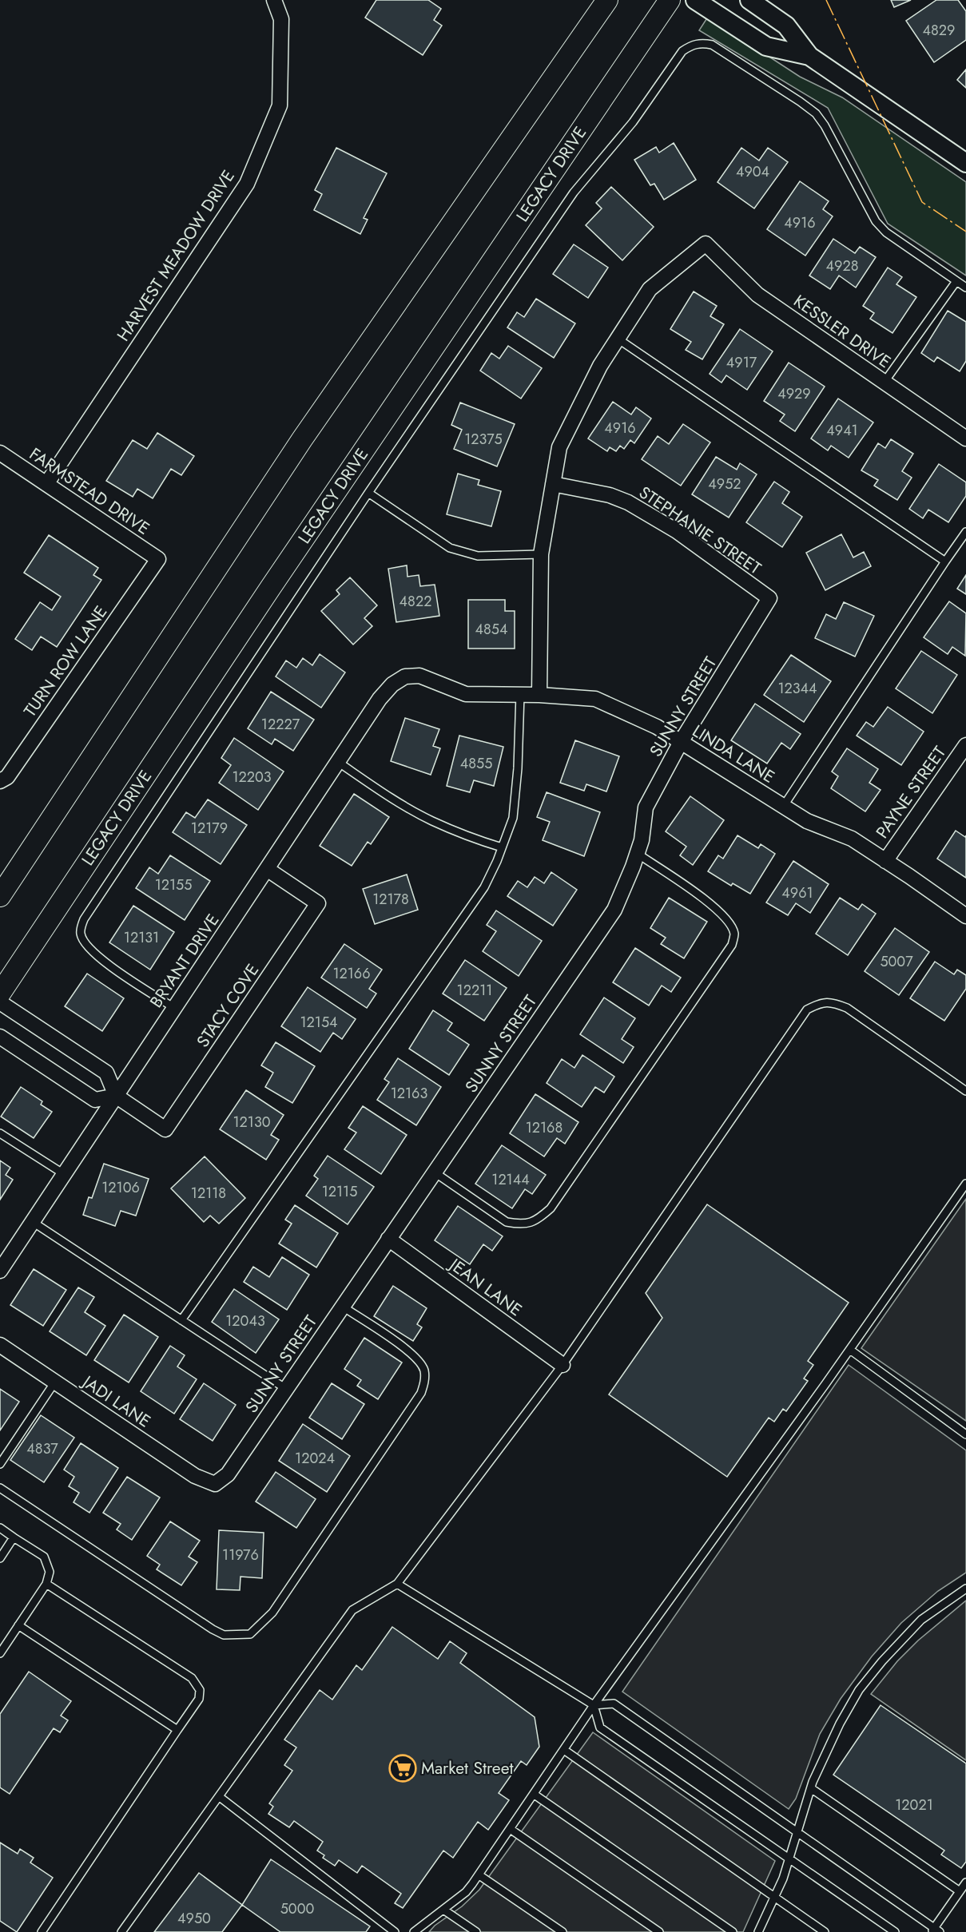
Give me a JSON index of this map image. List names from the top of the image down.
{
  "streets": {
    "main road": ["LEGACY DRIVE"],
    "street": [
      "HARVEST MEADOW DRIVE",
      "KESSLER DRIVE",
      "FARMSTEAD DRIVE",
      "STEPHANIE STREET",
      "TURN ROW LANE",
      "SUNNY STREET",
      "LINDA LANE",
      "PAYNE STREET",
      "BRYANT DRIVE",
      "STACY COVE",
      "JEAN LANE",
      "JADI LANE"
    ]
  },
  "crossings": [
    ["HARVEST MEADOW DRIVE", "FARMSTEAD DRIVE"],
    ["FARMSTEAD DRIVE", "TURN ROW LANE"],
    ["STEPHANIE STREET", "SUNNY STREET"],
    ["SUNNY STREET", "LINDA LANE"],
    ["SUNNY STREET", "JEAN LANE"],
    ["SUNNY STREET", "JADI LANE"],
    ["LINDA LANE", "PAYNE STREET"],
    ["LINDA LANE", "BRYANT DRIVE"],
    ["BRYANT DRIVE", "STACY COVE"]
  ],
  "places": {
    "supermarket": ["Market Street"]
  },
  "house_numbers": [
    "4829",
    "4904",
    "4916",
    "4928",
    "4917",
    "4929",
    "4916",
    "4941",
    "12375",
    "4952",
    "4822",
    "4854",
    "12344",
    "12227",
    "4855",
    "12203",
    "12179",
    "12155",
    "4961",
    "12178",
    "12131",
    "5007",
    "12166",
    "12211",
    "12154",
    "12163",
    "12130",
    "12168",
    "12144",
    "12106",
    "12115",
    "12118",
    "12043",
    "4837",
    "12024",
    "11976",
    "12021",
    "5000",
    "4950"
  ]
}
